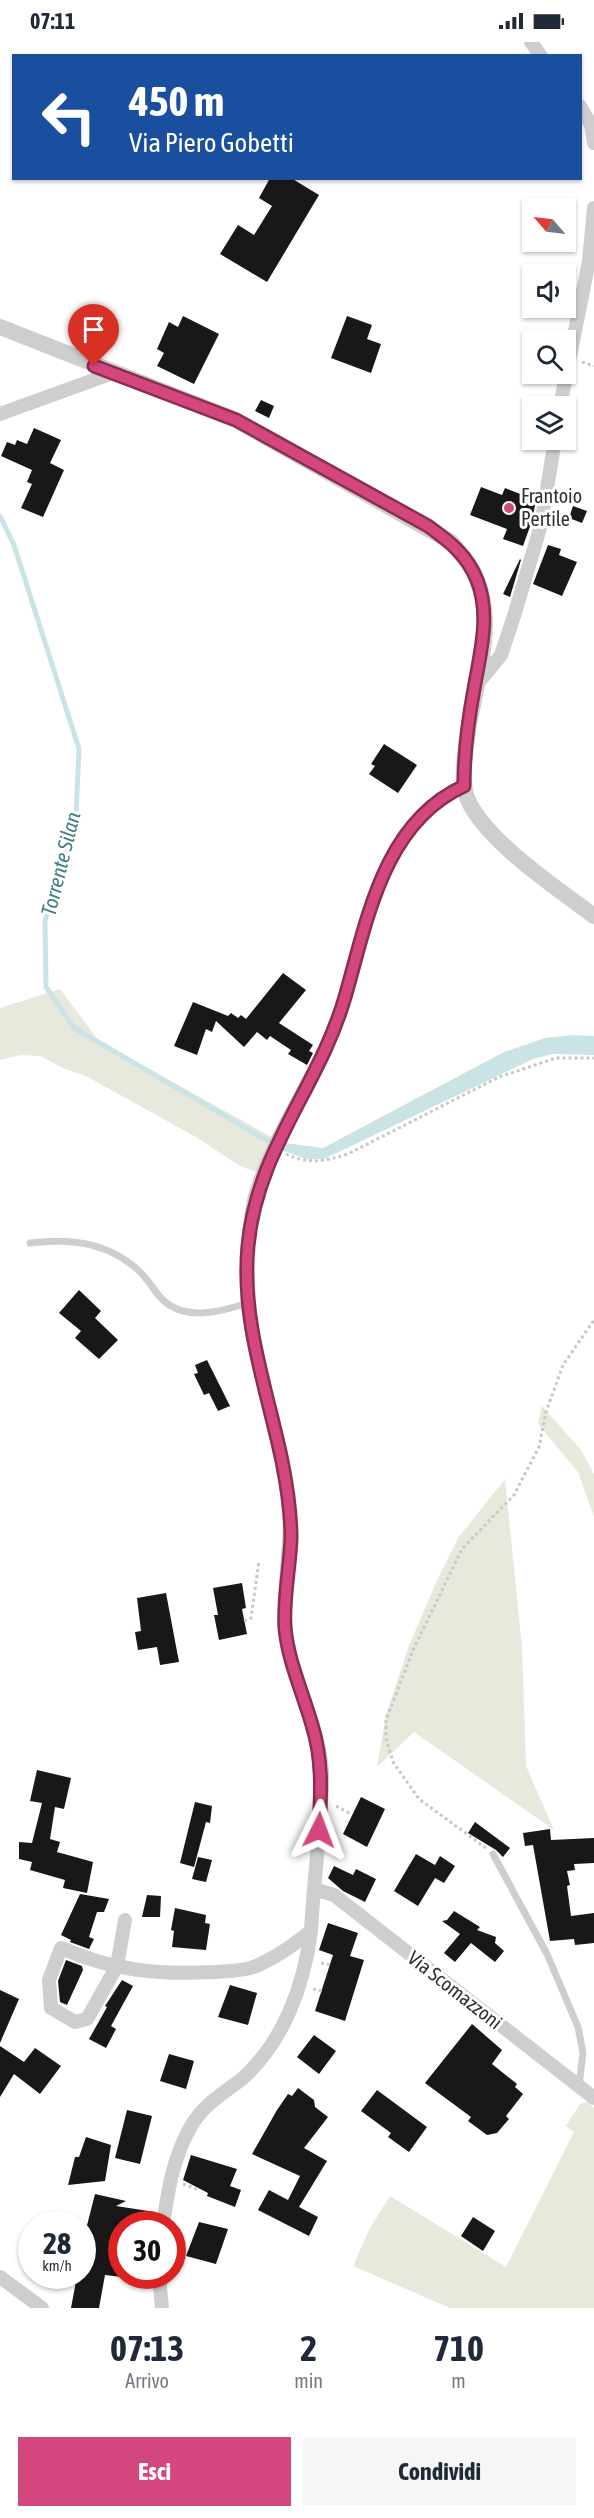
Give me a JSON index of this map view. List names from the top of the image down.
{
  "streets": {
    "street": ["Via Scomazzoni"]
  },
  "water": ["Torrente Silan"],
  "places": ["Frantoio Pertile"],
  "north": "top left",
  "page": {
    "status": "07:11",
    "turn": ["450 m", "Via Piero Gobetti"],
    "speed": "28 km/h",
    "limit": "30",
    "eta": [
      "07:13",
      "Arrivo",
      "2",
      "min",
      "710",
      "m"
    ],
    "buttons": ["Esci", "Condividi"]
  }
}
